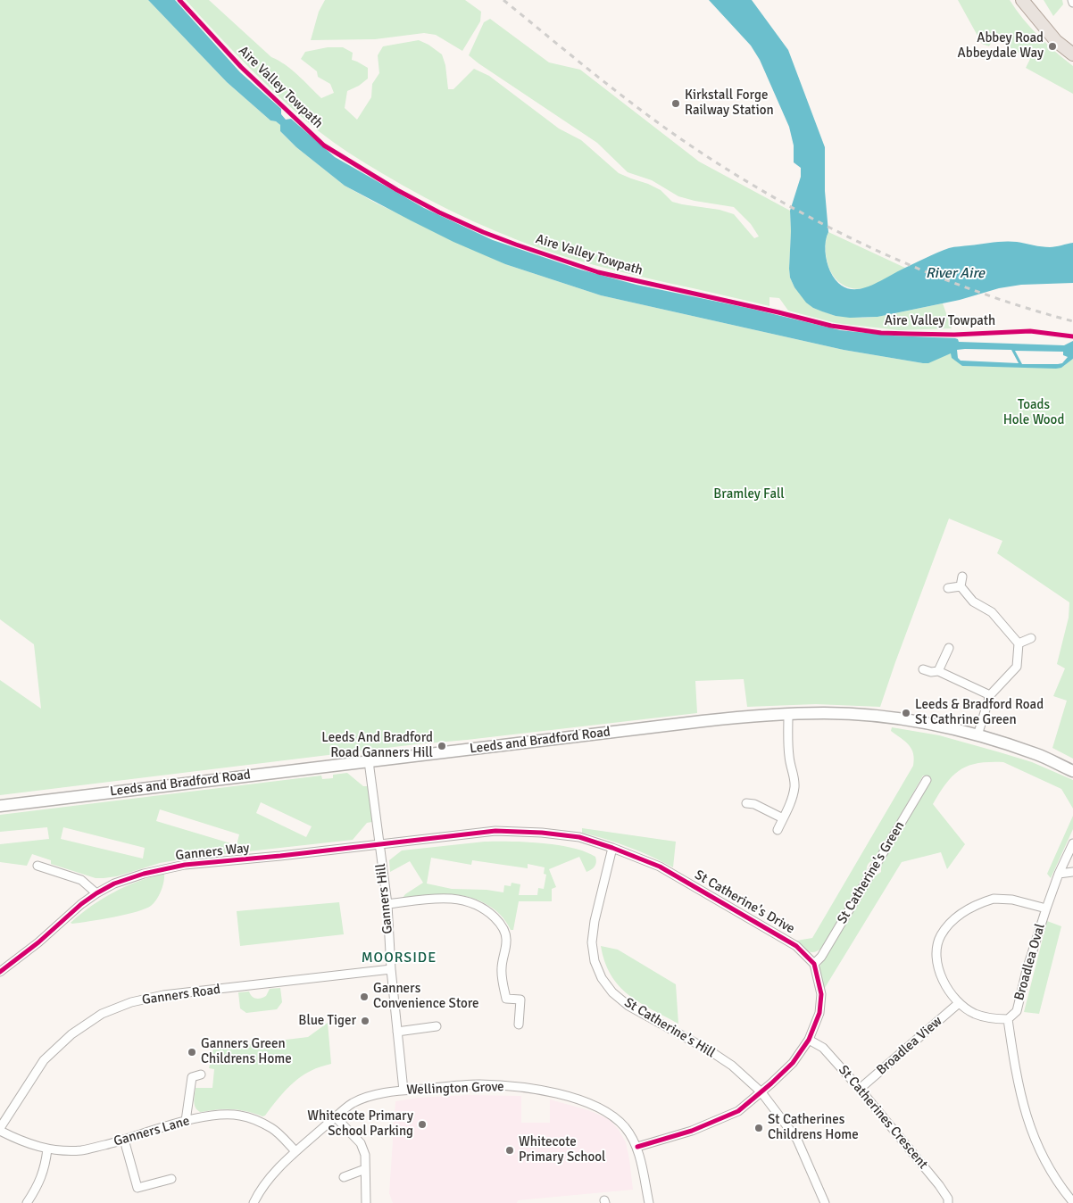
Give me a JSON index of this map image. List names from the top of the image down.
{
  "streets": {
    "main road": ["Leeds and Bradford Road"],
    "street": [
      "Ganners Way",
      "St Catherine's Green",
      "Ganners Hill",
      "St Catherine's Drive",
      "Broadlea Oval",
      "Ganners Road",
      "St Catherine's Hill",
      "Broadlea View",
      "Wellington Grove",
      "St Catherines Crescent",
      "Ganners Lane"
    ],
    "cycle path": ["Aire Valley Towpath"]
  },
  "crossings": [
    ["Leeds and Bradford Road", "Ganners Hill"],
    ["Ganners Way", "Ganners Hill"],
    ["Ganners Way", "St Catherine's Drive"],
    ["St Catherine's Green", "St Catherine's Drive"],
    ["Ganners Hill", "St Catherine's Drive"],
    ["Ganners Hill", "Ganners Road"],
    ["Ganners Hill", "Wellington Grove"],
    ["St Catherine's Drive", "St Catherine's Hill"],
    ["Broadlea Oval", "Broadlea View"],
    ["Ganners Road", "Ganners Lane"],
    ["Broadlea View", "St Catherines Crescent"],
    ["Wellington Grove", "Ganners Lane"]
  ],
  "districts": ["MOORSIDE"],
  "water": ["River Aire"],
  "parks": ["Toads Hole Wood", "Bramley Fall"],
  "places": [
    "Abbey Road Abbeydale Way",
    "Kirkstall Forge Railway Station",
    "Leeds & Bradford Road St Cathrine Green",
    "Leeds And Bradford Road Ganners Hill",
    "Ganners Convenience Store",
    "Blue Tiger",
    "Ganners Green Childrens Home",
    "Whitecote Primary School Parking",
    "St Catherines Childrens Home",
    "Whitecote Primary School"
  ]
}
